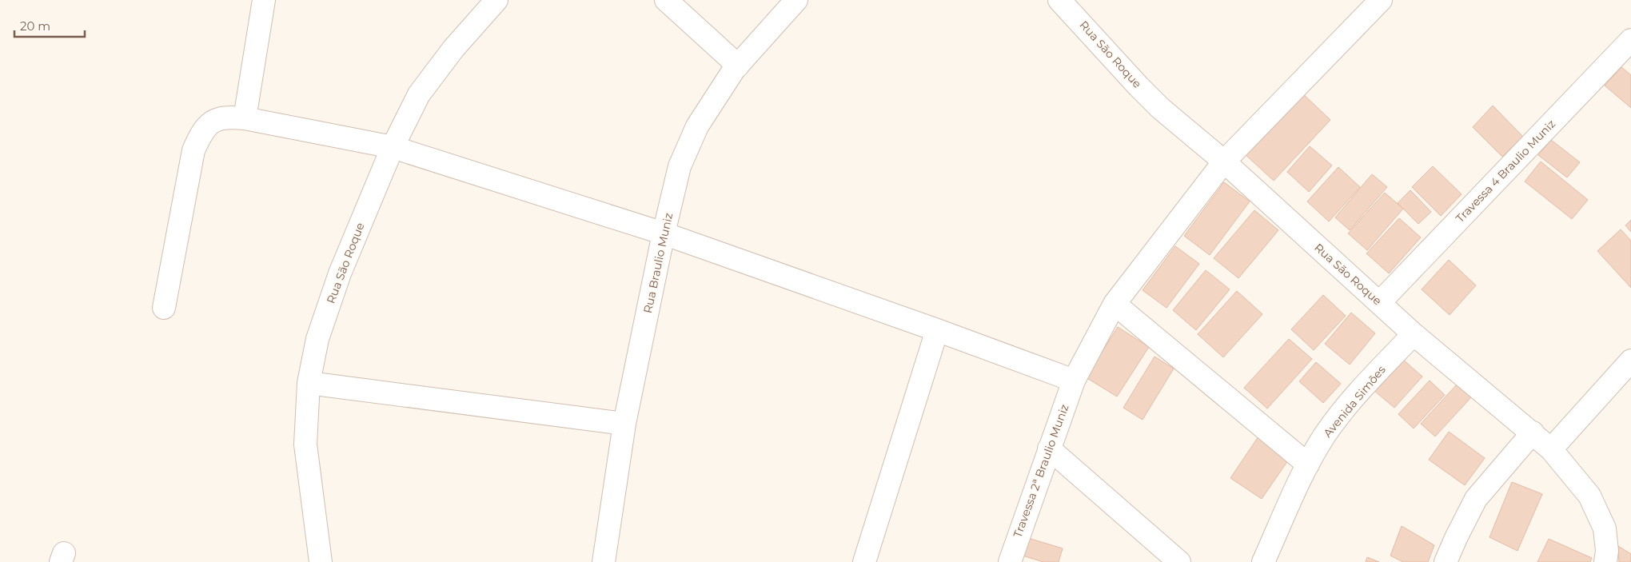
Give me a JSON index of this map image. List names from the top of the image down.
{
  "streets": {
    "street": [
      "Rua São Roque",
      "Travessa 4 Braulio Muniz",
      "Rua Braulio Muniz",
      "Avenida Simões",
      "Travessa 2ª Braulio Muniz"
    ]
  },
  "crossings": [
    ["Rua São Roque", "Travessa 4 Braulio Muniz"],
    ["Rua São Roque", "Avenida Simões"],
    ["Rua São Roque", "Travessa 2ª Braulio Muniz"]
  ],
  "scale_bar": "20 m"
}
